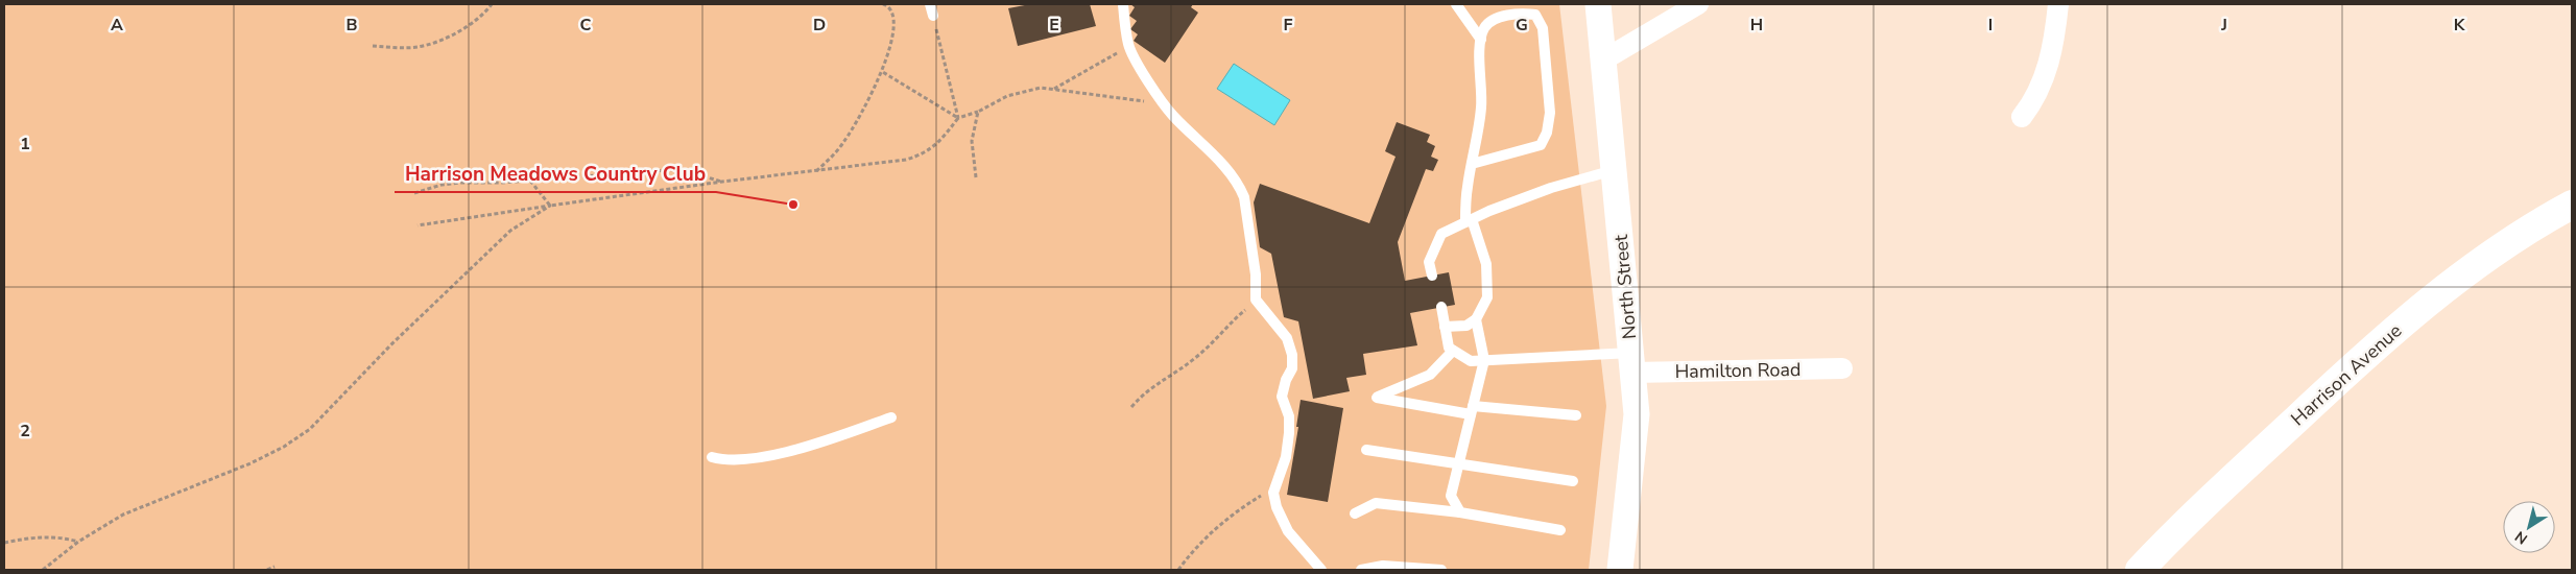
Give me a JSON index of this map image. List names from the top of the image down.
{
  "streets": {
    "main road": ["Harrison Avenue"],
    "street": ["North Street", "Hamilton Road"]
  },
  "crossings": [
    ["North Street", "Hamilton Road"]
  ],
  "places": ["Harrison Meadows Country Club"],
  "north": "bottom left",
  "grid": {
    "columns": [
      "A",
      "B",
      "C",
      "D",
      "E",
      "F",
      "G",
      "H",
      "I",
      "J",
      "K"
    ],
    "rows": ["1", "2"]
  }
}
